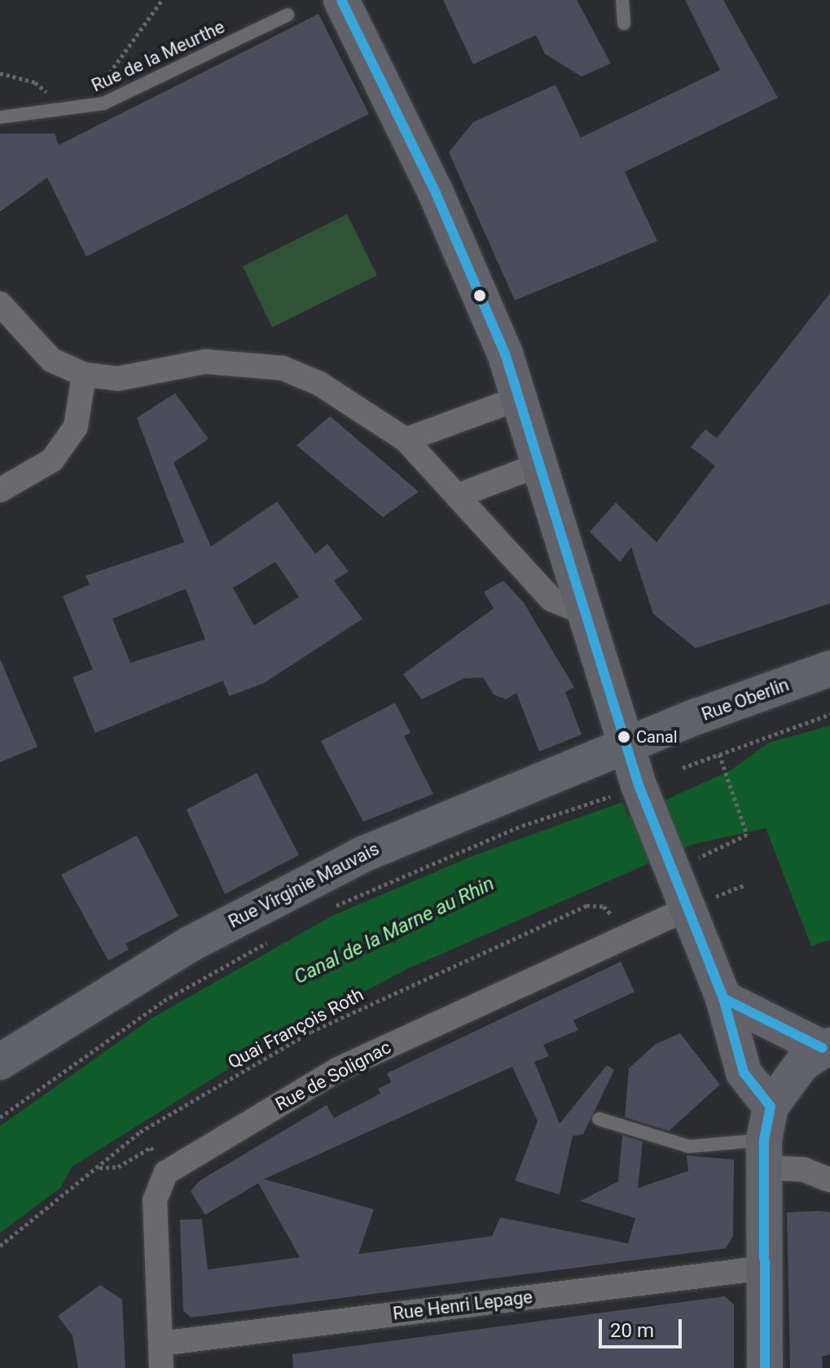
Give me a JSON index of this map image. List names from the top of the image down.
{
  "streets": {
    "main road": ["Rue Oberlin", "Rue Virginie Mauvais"],
    "street": ["Rue de Solignac", "Rue Henri Lepage"],
    "lane": ["Rue de la Meurthe"],
    "path": ["Quai François Roth"]
  },
  "crossings": [
    ["Rue Oberlin", "Rue Virginie Mauvais"],
    ["Quai François Roth", "Rue de Solignac"],
    ["Rue de Solignac", "Rue Henri Lepage"]
  ],
  "water": ["Canal de la Marne au Rhin"],
  "places": ["Canal"],
  "scale_bar": "20 m"
}
